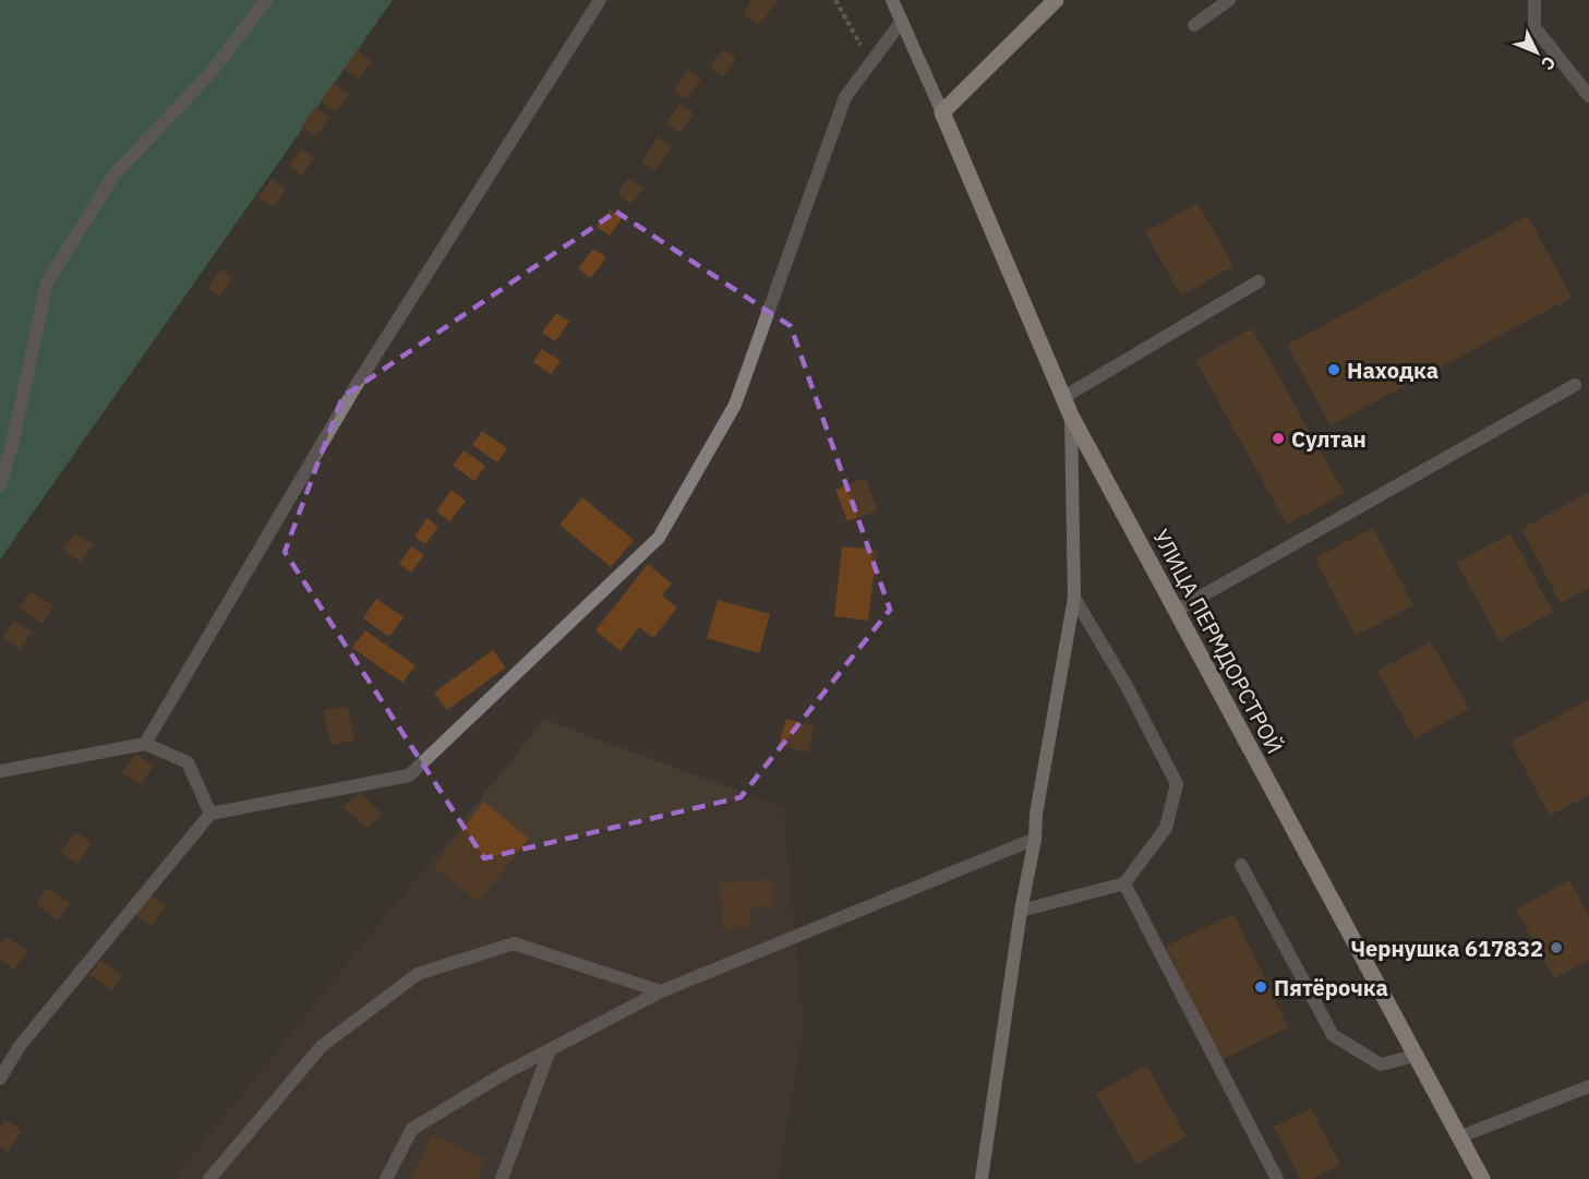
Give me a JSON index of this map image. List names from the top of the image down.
{
  "streets": {
    "main road": ["УЛИЦА ПЕРМДОРСТРОЙ"]
  },
  "places": [
    "Находка",
    "Султан",
    "Чернушка 617832",
    "Пятёрочка"
  ],
  "north": "bottom right"
}
